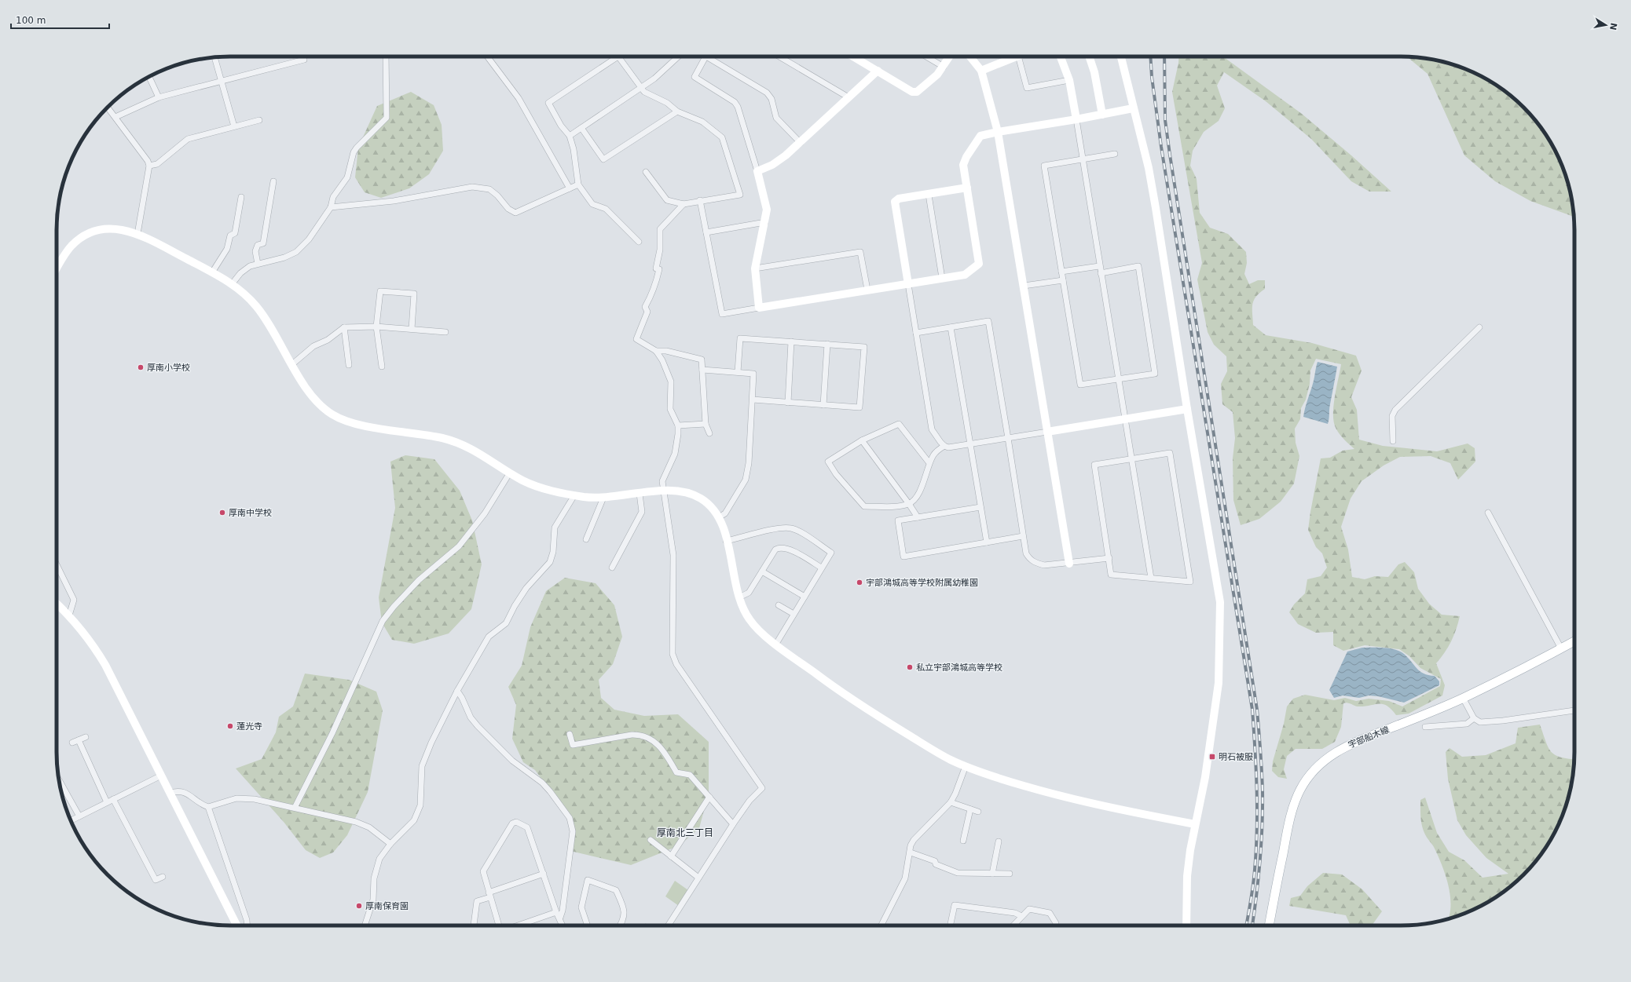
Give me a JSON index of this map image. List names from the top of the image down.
{
  "streets": {
    "main road": ["宇部船木線"]
  },
  "districts": ["厚南北三丁目"],
  "places": {
    "other": [
      "厚南小学校",
      "厚南中学校",
      "宇部鴻城高等学校附属幼稚園",
      "私立宇部鴻城高等学校",
      "蓮光寺",
      "厚南保育園"
    ],
    "transit": ["明石被服"]
  },
  "scale_bar": "100 m",
  "north": "right"
}
